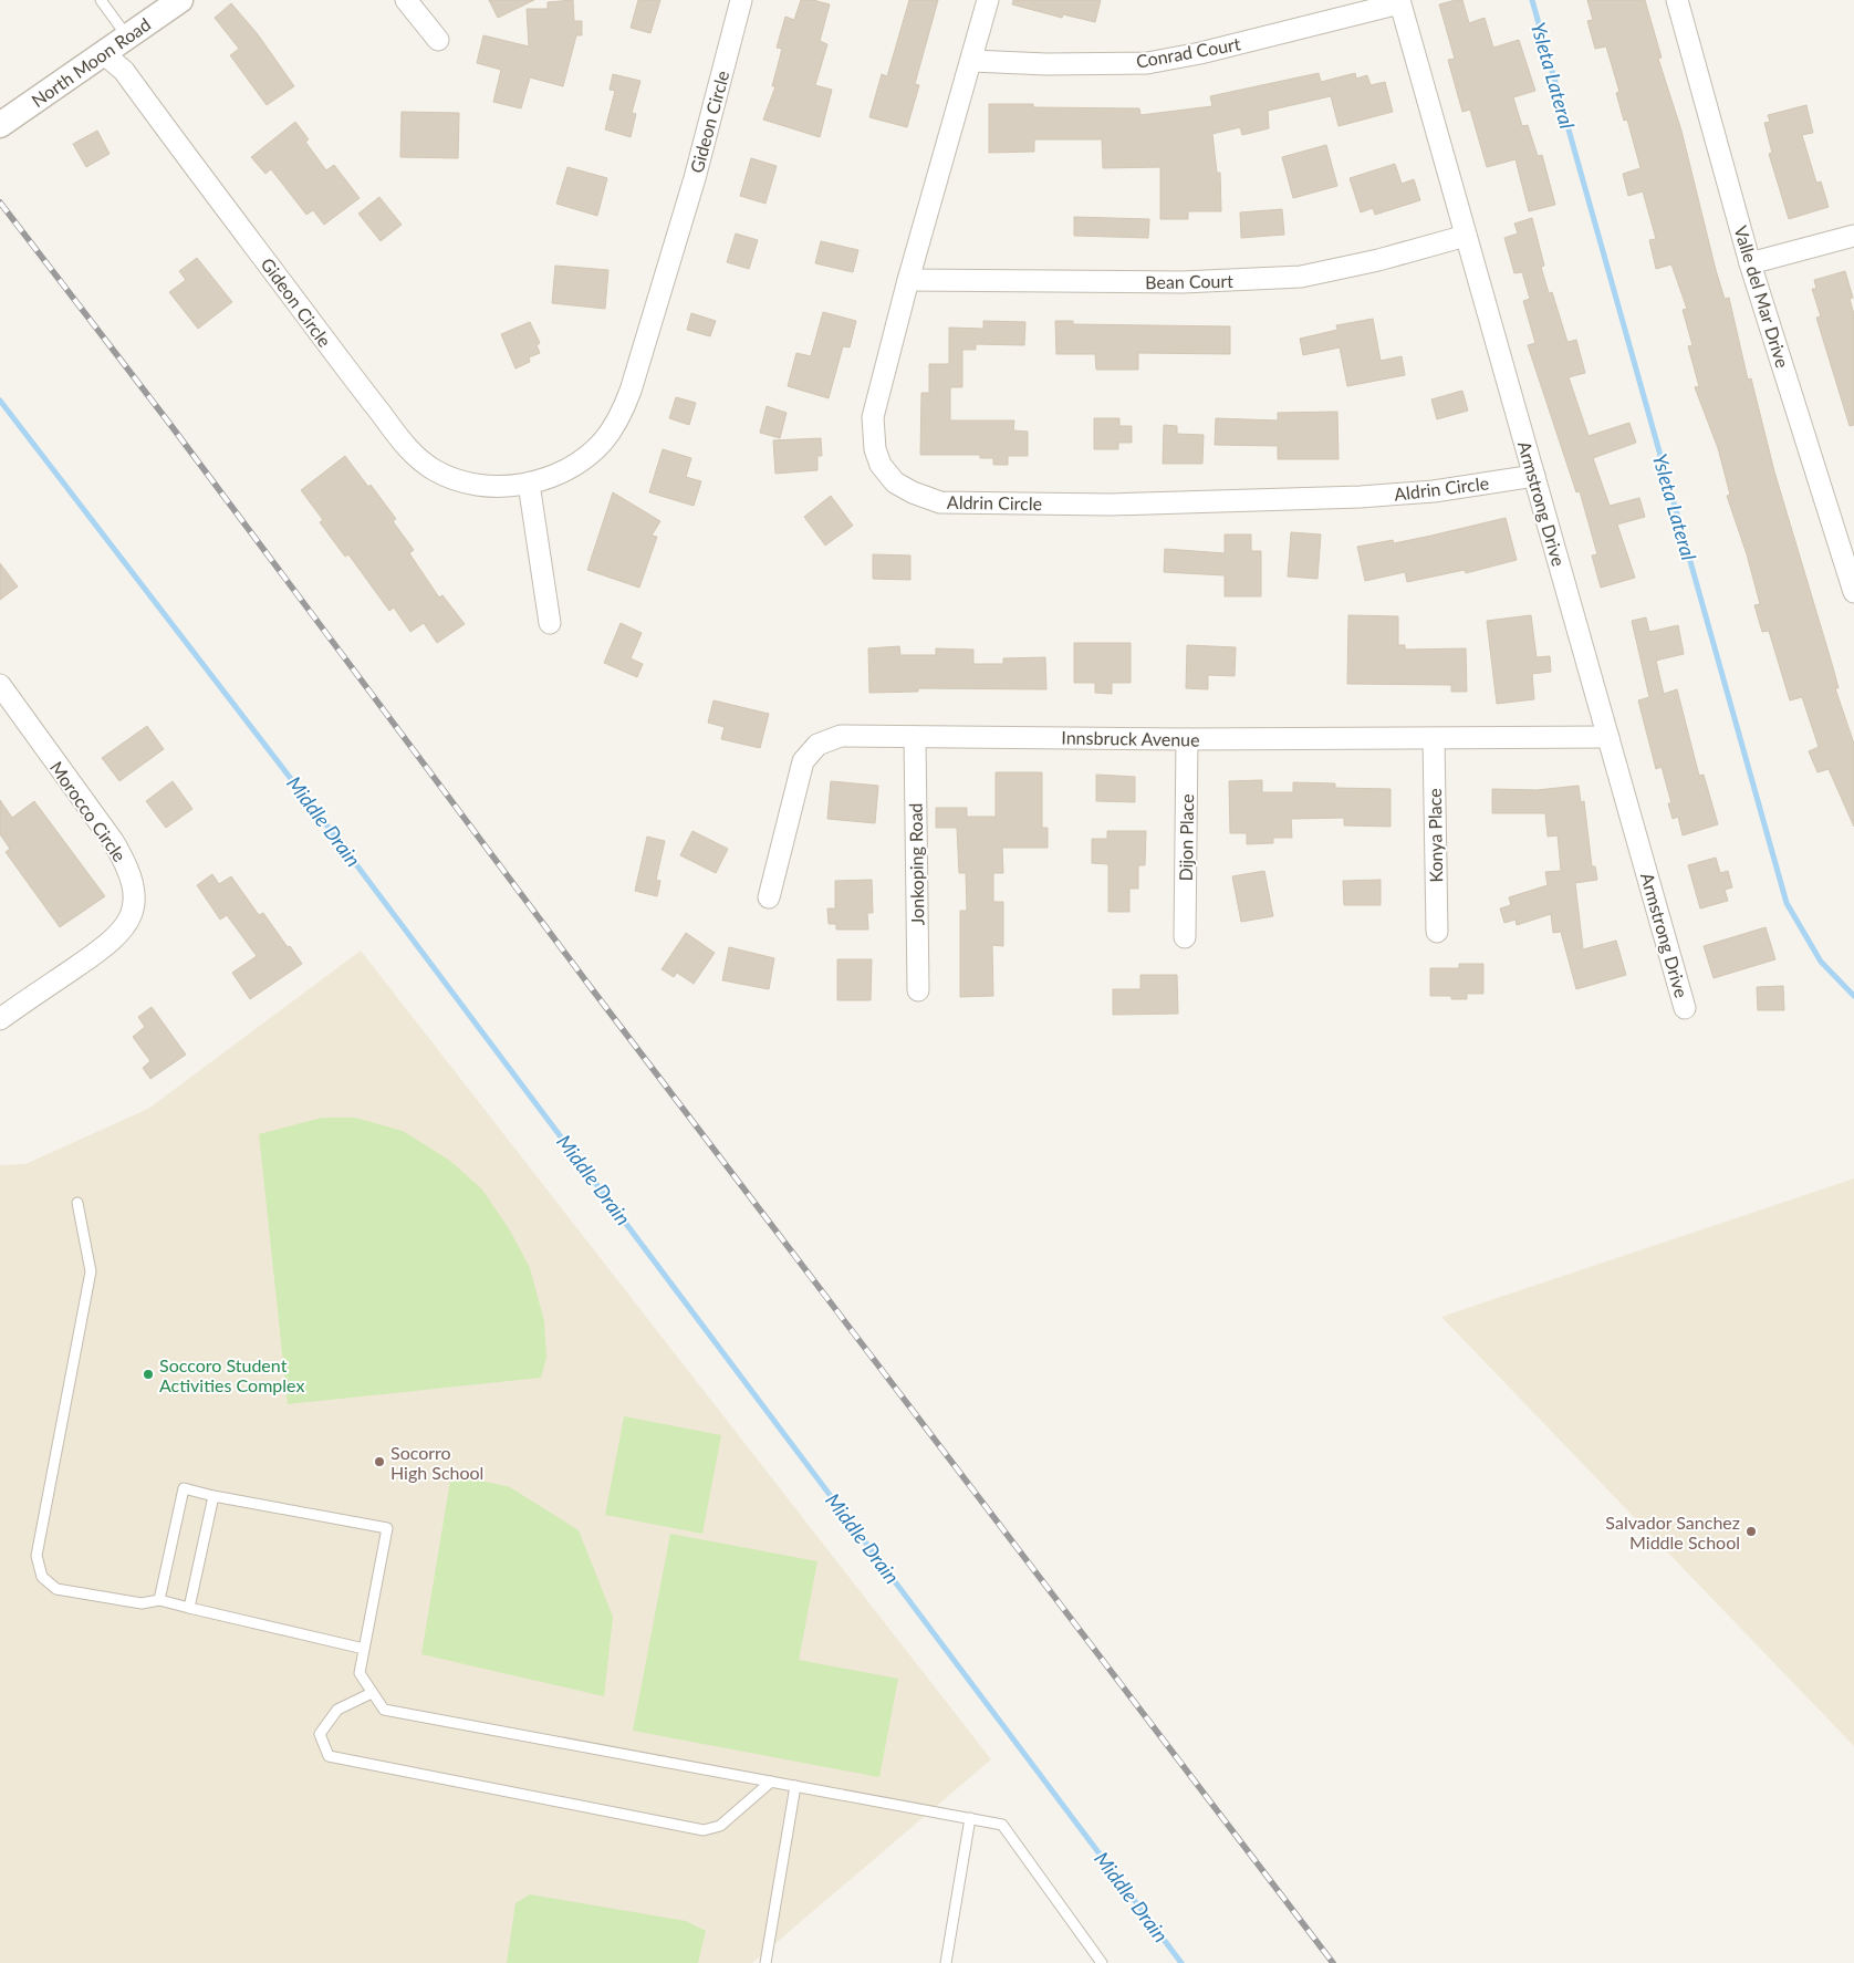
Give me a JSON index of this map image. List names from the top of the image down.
{
  "streets": {
    "street": [
      "Conrad Court",
      "North Moon Road",
      "Gideon Circle",
      "Bean Court",
      "Valle del Mar Drive",
      "Aldrin Circle",
      "Armstrong Drive",
      "Innsbruck Avenue",
      "Morocco Circle",
      "Konya Place",
      "Dijon Place",
      "Jonkoping Road"
    ]
  },
  "crossings": [
    ["Conrad Court", "Aldrin Circle"],
    ["Conrad Court", "Armstrong Drive"],
    ["North Moon Road", "Gideon Circle"],
    ["Bean Court", "Aldrin Circle"],
    ["Bean Court", "Armstrong Drive"],
    ["Aldrin Circle", "Armstrong Drive"],
    ["Armstrong Drive", "Innsbruck Avenue"],
    ["Innsbruck Avenue", "Konya Place"],
    ["Innsbruck Avenue", "Dijon Place"],
    ["Innsbruck Avenue", "Jonkoping Road"]
  ],
  "water": ["Ysleta Lateral", "Middle Drain"],
  "places": ["Soccoro Student Activities Complex", "Socorro High School", "Salvador Sanchez Middle School"]
}
